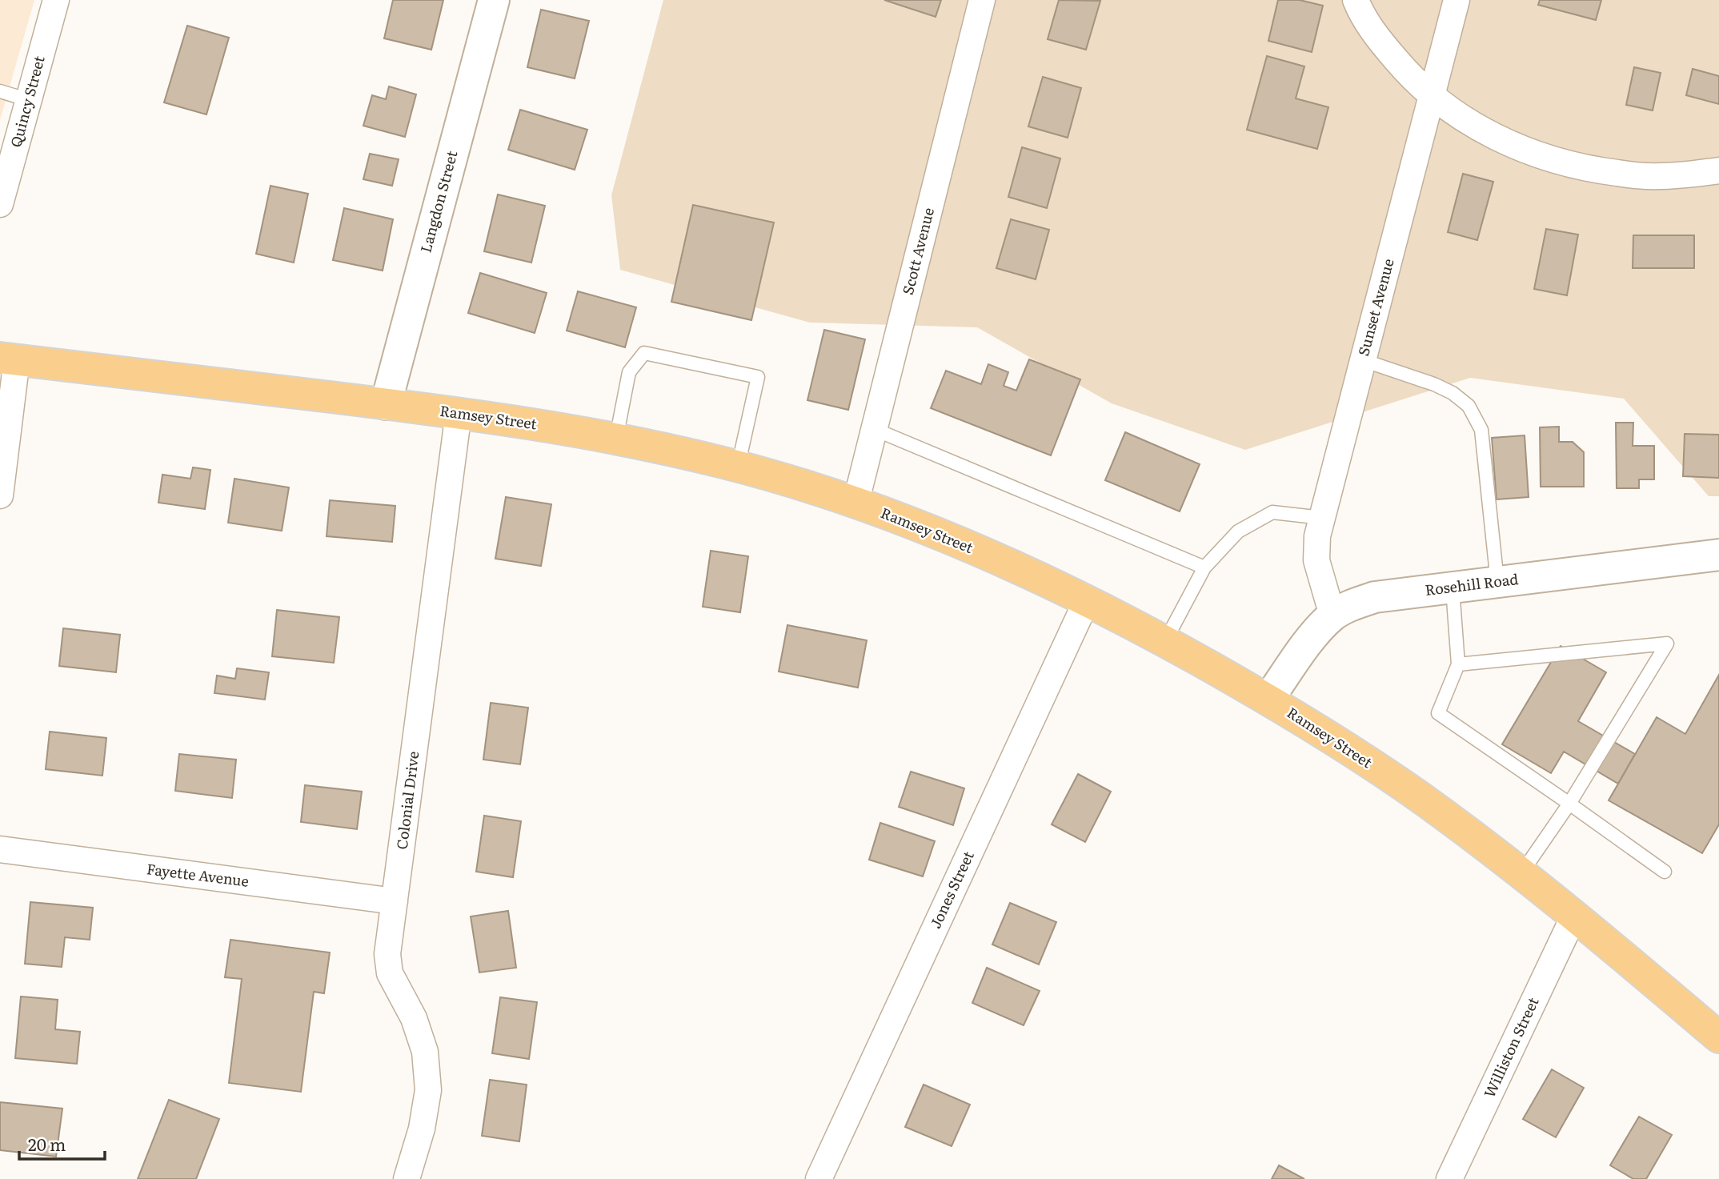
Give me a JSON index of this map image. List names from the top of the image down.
{
  "streets": {
    "main road": ["Langdon Street", "Ramsey Street", "Rosehill Road"],
    "street": [
      "Quincy Street",
      "Scott Avenue",
      "Sunset Avenue",
      "Colonial Drive",
      "Fayette Avenue",
      "Jones Street",
      "Williston Street"
    ]
  },
  "crossings": [
    ["Langdon Street", "Ramsey Street"],
    ["Scott Avenue", "Ramsey Street"],
    ["Sunset Avenue", "Rosehill Road"],
    ["Ramsey Street", "Rosehill Road"],
    ["Ramsey Street", "Colonial Drive"],
    ["Ramsey Street", "Jones Street"],
    ["Ramsey Street", "Williston Street"],
    ["Colonial Drive", "Fayette Avenue"]
  ],
  "scale_bar": "20 m"
}
